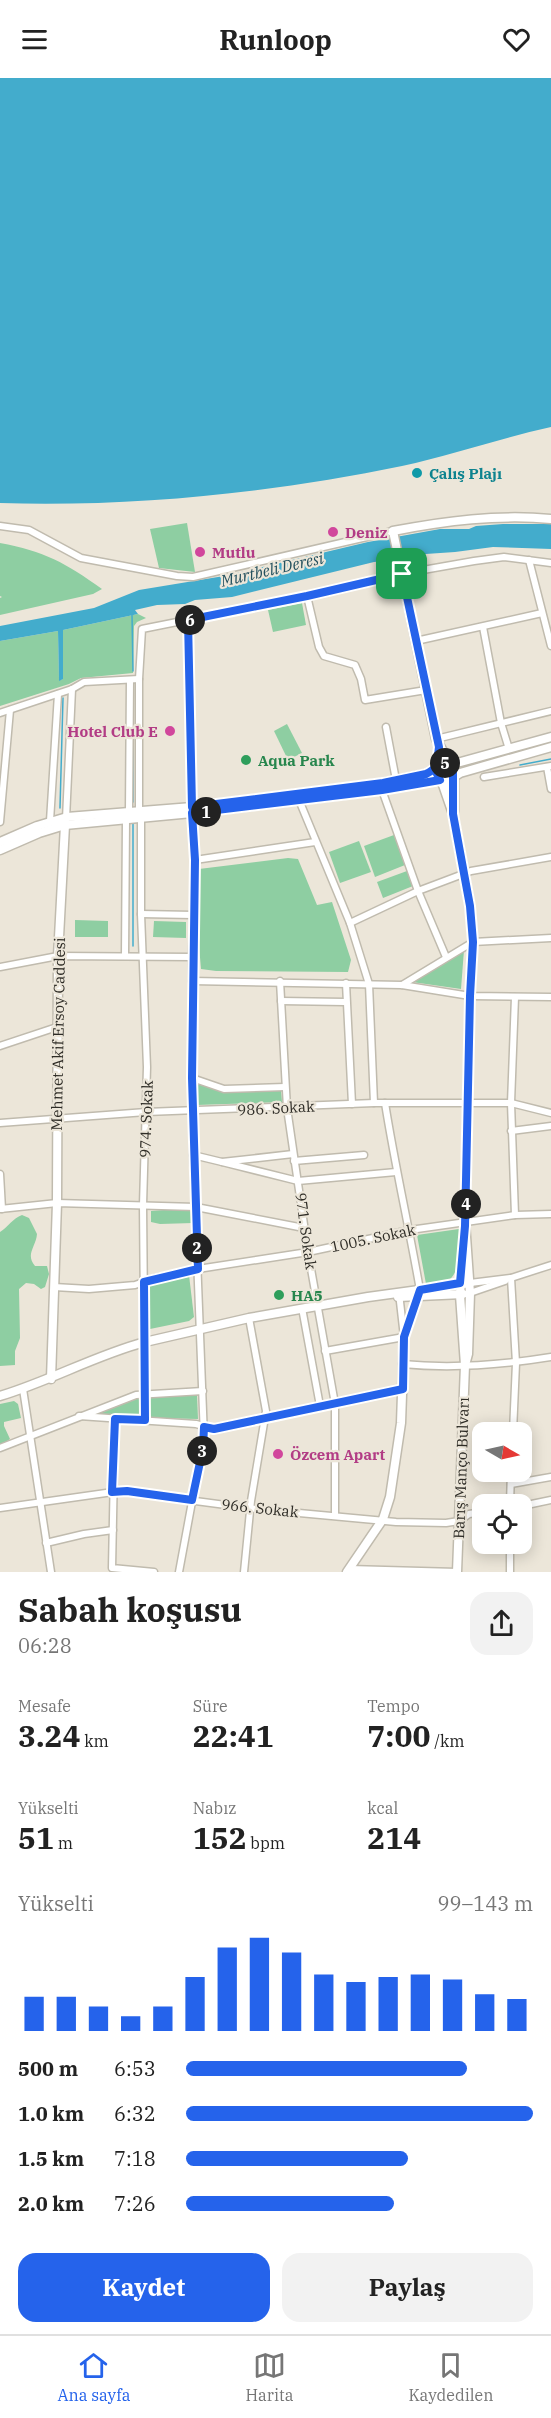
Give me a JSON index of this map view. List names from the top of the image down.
{
  "streets": {
    "main road": ["Mehmet Akif Ersoy Caddesi", "Barış Manço Bulvarı"],
    "street": [
      "986. Sokak",
      "974. Sokak",
      "971. Sokak",
      "1005. Sokak",
      "966. Sokak"
    ]
  },
  "crossings": [
    ["Mehmet Akif Ersoy Caddesi", "986. Sokak"],
    ["Mehmet Akif Ersoy Caddesi", "1005. Sokak"],
    ["986. Sokak", "974. Sokak"],
    ["986. Sokak", "971. Sokak"],
    ["986. Sokak", "Barış Manço Bulvarı"],
    ["974. Sokak", "1005. Sokak"],
    ["971. Sokak", "1005. Sokak"],
    ["971. Sokak", "966. Sokak"],
    ["1005. Sokak", "Barış Manço Bulvarı"],
    ["Barış Manço Bulvarı", "966. Sokak"]
  ],
  "water": ["Murtbeli Deresi"],
  "places": [
    "Çalış Plajı",
    "Deniz",
    "Mutlu",
    "Hotel Club E",
    "Aqua Park",
    "HA5",
    "Özcem Apart"
  ],
  "north": "right",
  "page": {
    "header": "Runloop",
    "pins": [
      "6",
      "5",
      "1",
      "4",
      "2",
      "3"
    ],
    "heading": ["Sabah koşusu", "06:28"],
    "stats": [
      ["Mesafe", "3.24 km"],
      ["Süre", "22:41"],
      ["Tempo", "7:00 /km"],
      ["Yükselti", "51 m"],
      ["Nabız", "152 bpm"],
      ["kcal", "214"]
    ],
    "chart": ["Yükselti", "99–143 m"],
    "list": [
      {
        "name": "500 m",
        "note": "6:53"
      },
      {
        "name": "1.0 km",
        "note": "6:32"
      },
      {
        "name": "1.5 km",
        "note": "7:18"
      },
      {
        "name": "2.0 km",
        "note": "7:26"
      }
    ],
    "buttons": ["Kaydet", "Paylaş"],
    "tabs": ["Ana sayfa", "Harita", "Kaydedilen"]
  }
}
